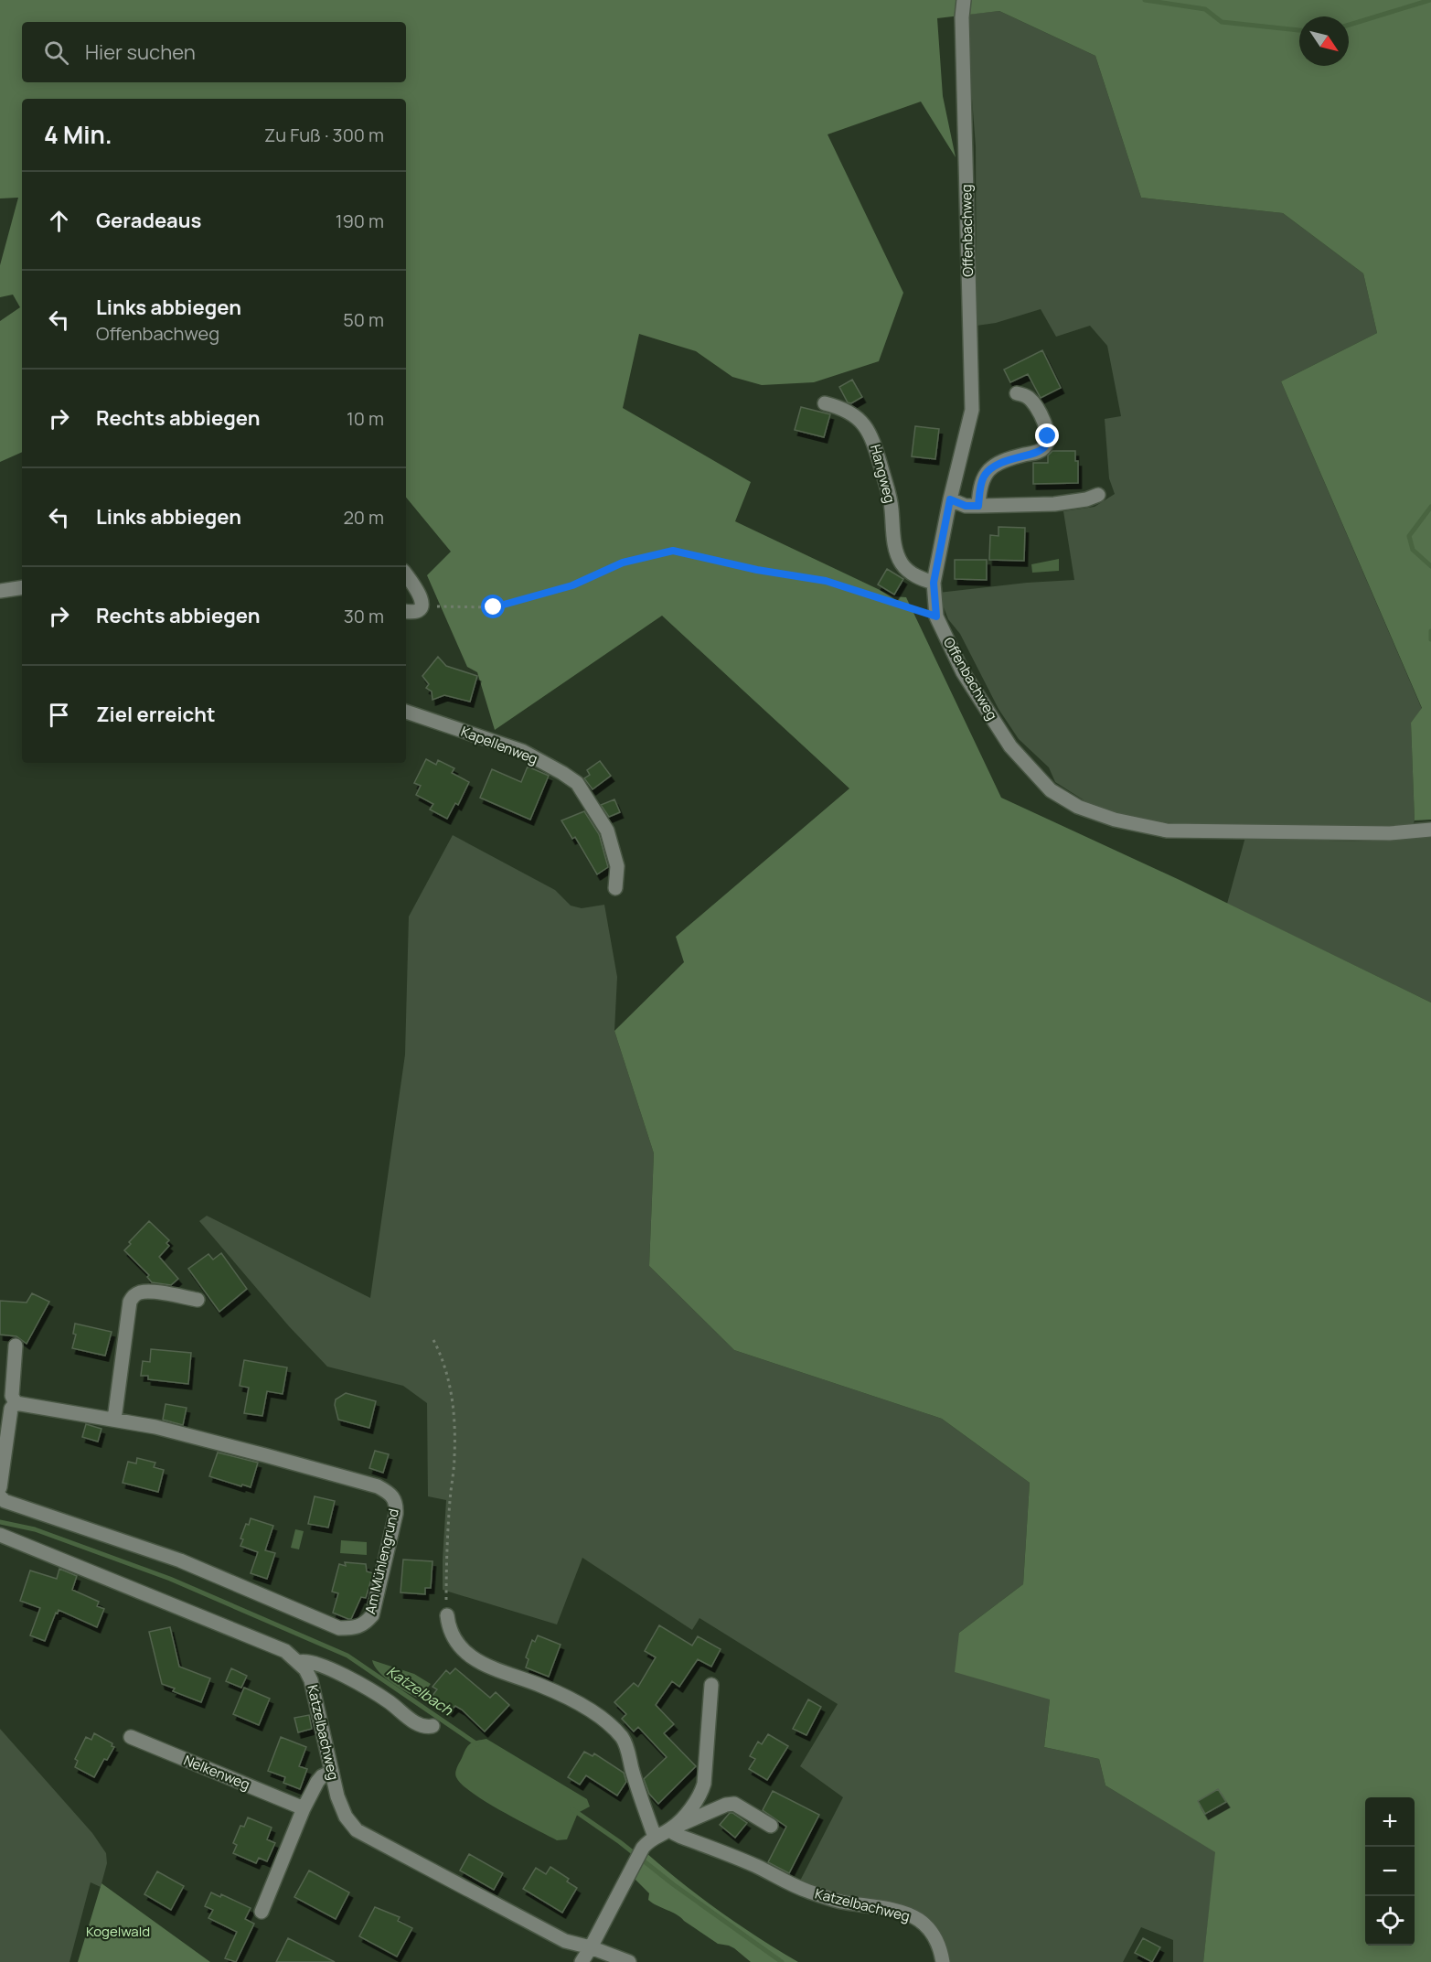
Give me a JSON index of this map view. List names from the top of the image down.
{
  "streets": {
    "street": [
      "Offenbachweg",
      "Hangweg",
      "Kapellenweg",
      "Am Mühlengrund",
      "Katzelbachweg",
      "Nelkenweg"
    ]
  },
  "crossings": [
    ["Offenbachweg", "Hangweg"]
  ],
  "water": ["Katzelbach"],
  "parks": ["Kogelwald"],
  "north": "bottom right",
  "page": {
    "search": "Hier suchen",
    "heading": ["4 Min.", "Zu Fuß · 300 m"],
    "list": [
      ["Geradeaus", "190 m"],
      ["Links abbiegen", "Offenbachweg", "50 m"],
      ["Rechts abbiegen", "10 m"],
      ["Links abbiegen", "20 m"],
      ["Rechts abbiegen", "30 m"],
      "Ziel erreicht"
    ],
    "map_buttons": ["+", "−"]
  }
}
